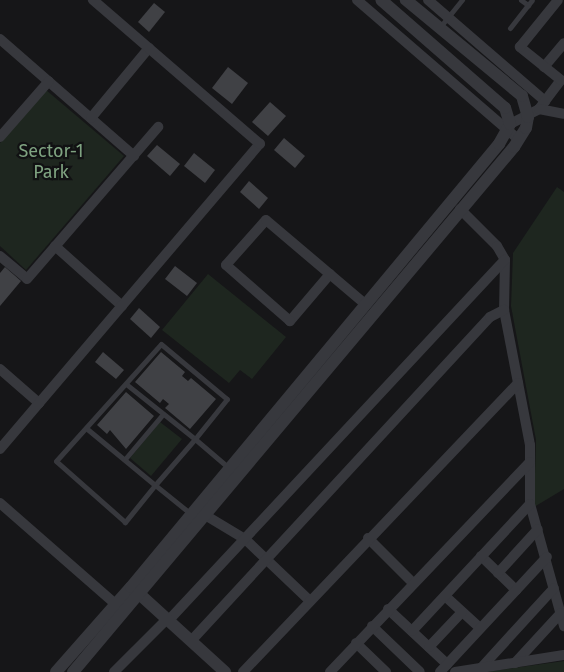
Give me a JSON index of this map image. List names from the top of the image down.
{
  "parks": ["Sector-1 Park"]
}
